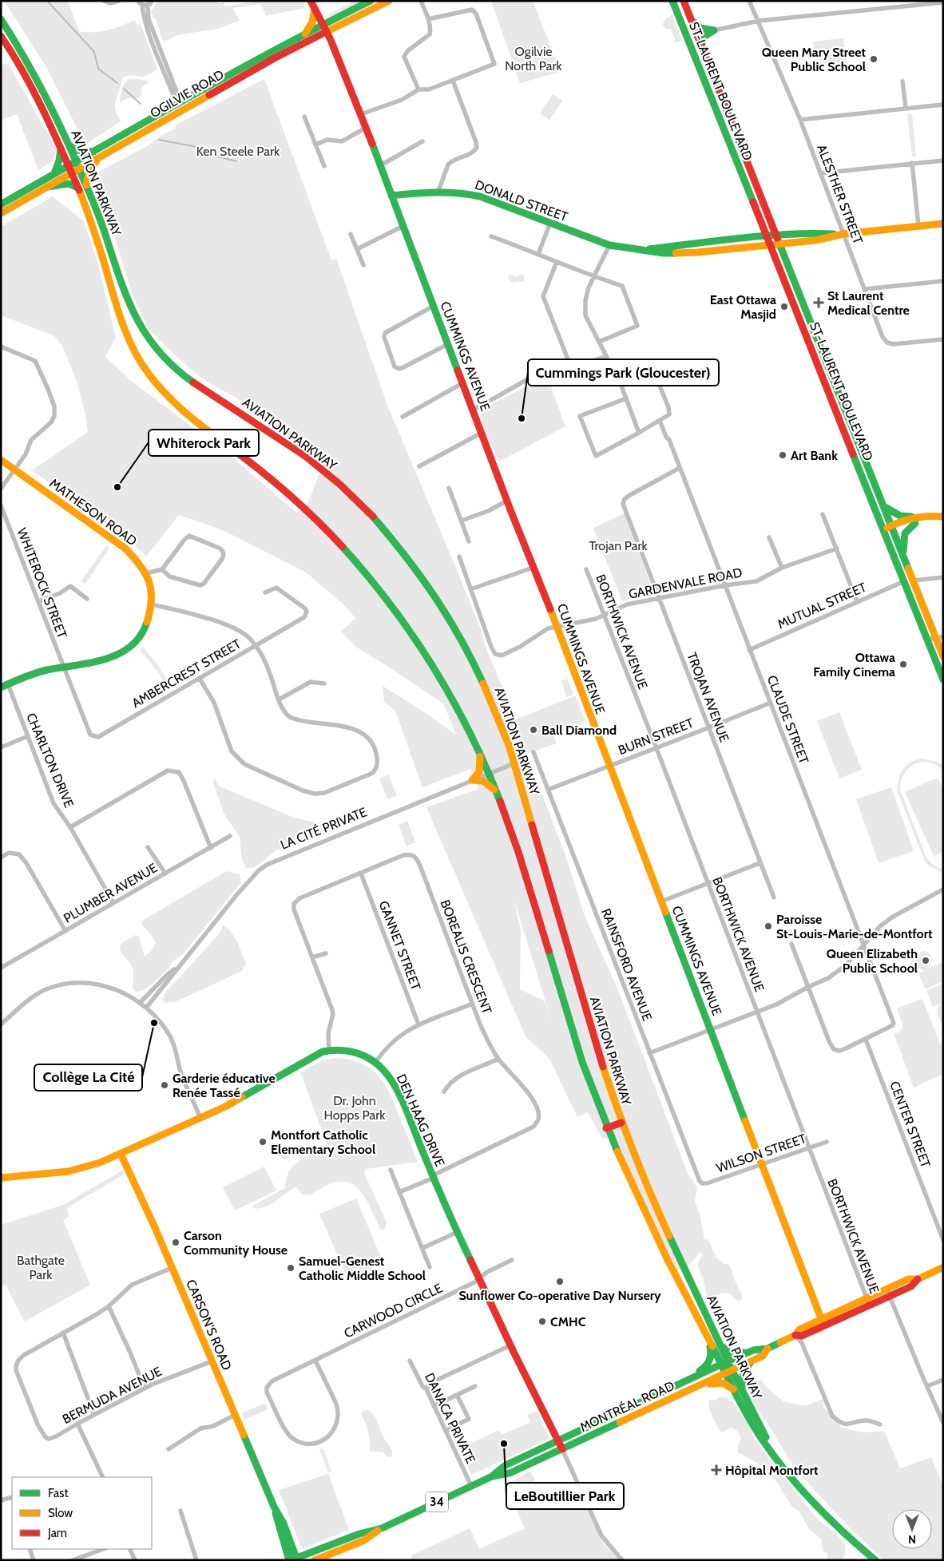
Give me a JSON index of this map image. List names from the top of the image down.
{
  "streets": {
    "main road": [
      "ST-LAURENT BOULEVARD",
      "OGILVIE ROAD",
      "AVIATION PARKWAY",
      "DONALD STREET",
      "CUMMINGS AVENUE",
      "MATHESON ROAD",
      "DEN HAAG DRIVE",
      "CARSON'S ROAD",
      "MONTRÉAL ROAD",
      "34"
    ],
    "street": [
      "ALESTHER STREET",
      "WHITEROCK STREET",
      "GARDENVALE ROAD",
      "MUTUAL STREET",
      "BORTHWICK AVENUE",
      "AMBERCREST STREET",
      "TROJAN AVENUE",
      "CLAUDE STREET",
      "BURN STREET",
      "CHARLTON DRIVE",
      "LA CITÉ PRIVATE",
      "PLUMBER AVENUE",
      "GANNET STREET",
      "BOREALIS CRESCENT",
      "RAINSFORD AVENUE",
      "CENTER STREET",
      "WILSON STREET",
      "CARWOOD CIRCLE",
      "BERMUDA AVENUE",
      "DANACA PRIVATE"
    ]
  },
  "crossings": [
    ["ST-LAURENT BOULEVARD", "DONALD STREET"],
    ["ST-LAURENT BOULEVARD", "MUTUAL STREET"],
    ["OGILVIE ROAD", "AVIATION PARKWAY"],
    ["OGILVIE ROAD", "CUMMINGS AVENUE"],
    ["AVIATION PARKWAY", "LA CITÉ PRIVATE"],
    ["AVIATION PARKWAY", "MONTRÉAL ROAD"],
    ["ALESTHER STREET", "DONALD STREET"],
    ["DONALD STREET", "CUMMINGS AVENUE"],
    ["CUMMINGS AVENUE", "GARDENVALE ROAD"],
    ["CUMMINGS AVENUE", "BURN STREET"],
    ["CUMMINGS AVENUE", "WILSON STREET"],
    ["CUMMINGS AVENUE", "MONTRÉAL ROAD"],
    ["MATHESON ROAD", "WHITEROCK STREET"],
    ["MATHESON ROAD", "AMBERCREST STREET"],
    ["MATHESON ROAD", "CHARLTON DRIVE"],
    ["WHITEROCK STREET", "AMBERCREST STREET"],
    ["GARDENVALE ROAD", "BORTHWICK AVENUE"],
    ["GARDENVALE ROAD", "TROJAN AVENUE"],
    ["GARDENVALE ROAD", "CLAUDE STREET"],
    ["MUTUAL STREET", "CLAUDE STREET"],
    ["BORTHWICK AVENUE", "BURN STREET"],
    ["BORTHWICK AVENUE", "WILSON STREET"],
    ["BORTHWICK AVENUE", "MONTRÉAL ROAD"],
    ["TROJAN AVENUE", "CLAUDE STREET"],
    ["TROJAN AVENUE", "BURN STREET"],
    ["CLAUDE STREET", "BURN STREET"],
    ["CLAUDE STREET", "CENTER STREET"],
    ["BURN STREET", "RAINSFORD AVENUE"],
    ["CHARLTON DRIVE", "PLUMBER AVENUE"],
    ["GANNET STREET", "BOREALIS CRESCENT"],
    ["BOREALIS CRESCENT", "DEN HAAG DRIVE"],
    ["RAINSFORD AVENUE", "WILSON STREET"],
    ["DEN HAAG DRIVE", "CARWOOD CIRCLE"],
    ["DEN HAAG DRIVE", "CARSON'S ROAD"],
    ["DEN HAAG DRIVE", "MONTRÉAL ROAD"],
    ["CARSON'S ROAD", "BERMUDA AVENUE"],
    ["CARSON'S ROAD", "MONTRÉAL ROAD"],
    ["MONTRÉAL ROAD", "DANACA PRIVATE"]
  ],
  "parks": [
    "Ogilvie North Park",
    "Ken Steele Park",
    "Trojan Park",
    "Dr. John Hopps Park",
    "Bathgate Park"
  ],
  "places": {
    "other": [
      "Queen Mary Street Public School",
      "East Ottawa Masjid",
      "Cummings Park (Gloucester)",
      "Art Bank",
      "Whiterock Park",
      "Ottawa Family Cinema",
      "Ball Diamond",
      "Paroisse St-Louis-Marie-de-Montfort",
      "Queen Elizabeth Public School",
      "Collège La Cité",
      "Garderie éducative Renée Tassé",
      "Montfort Catholic Elementary School",
      "Carson Community House",
      "Samuel-Genest Catholic Middle School",
      "Sunflower Co-operative Day Nursery",
      "CMHC",
      "LeBoutillier Park"
    ],
    "health": ["St Laurent Medical Centre", "Hôpital Montfort"]
  },
  "legend": ["Fast", "Slow", "Jam"],
  "north": "bottom"
}
